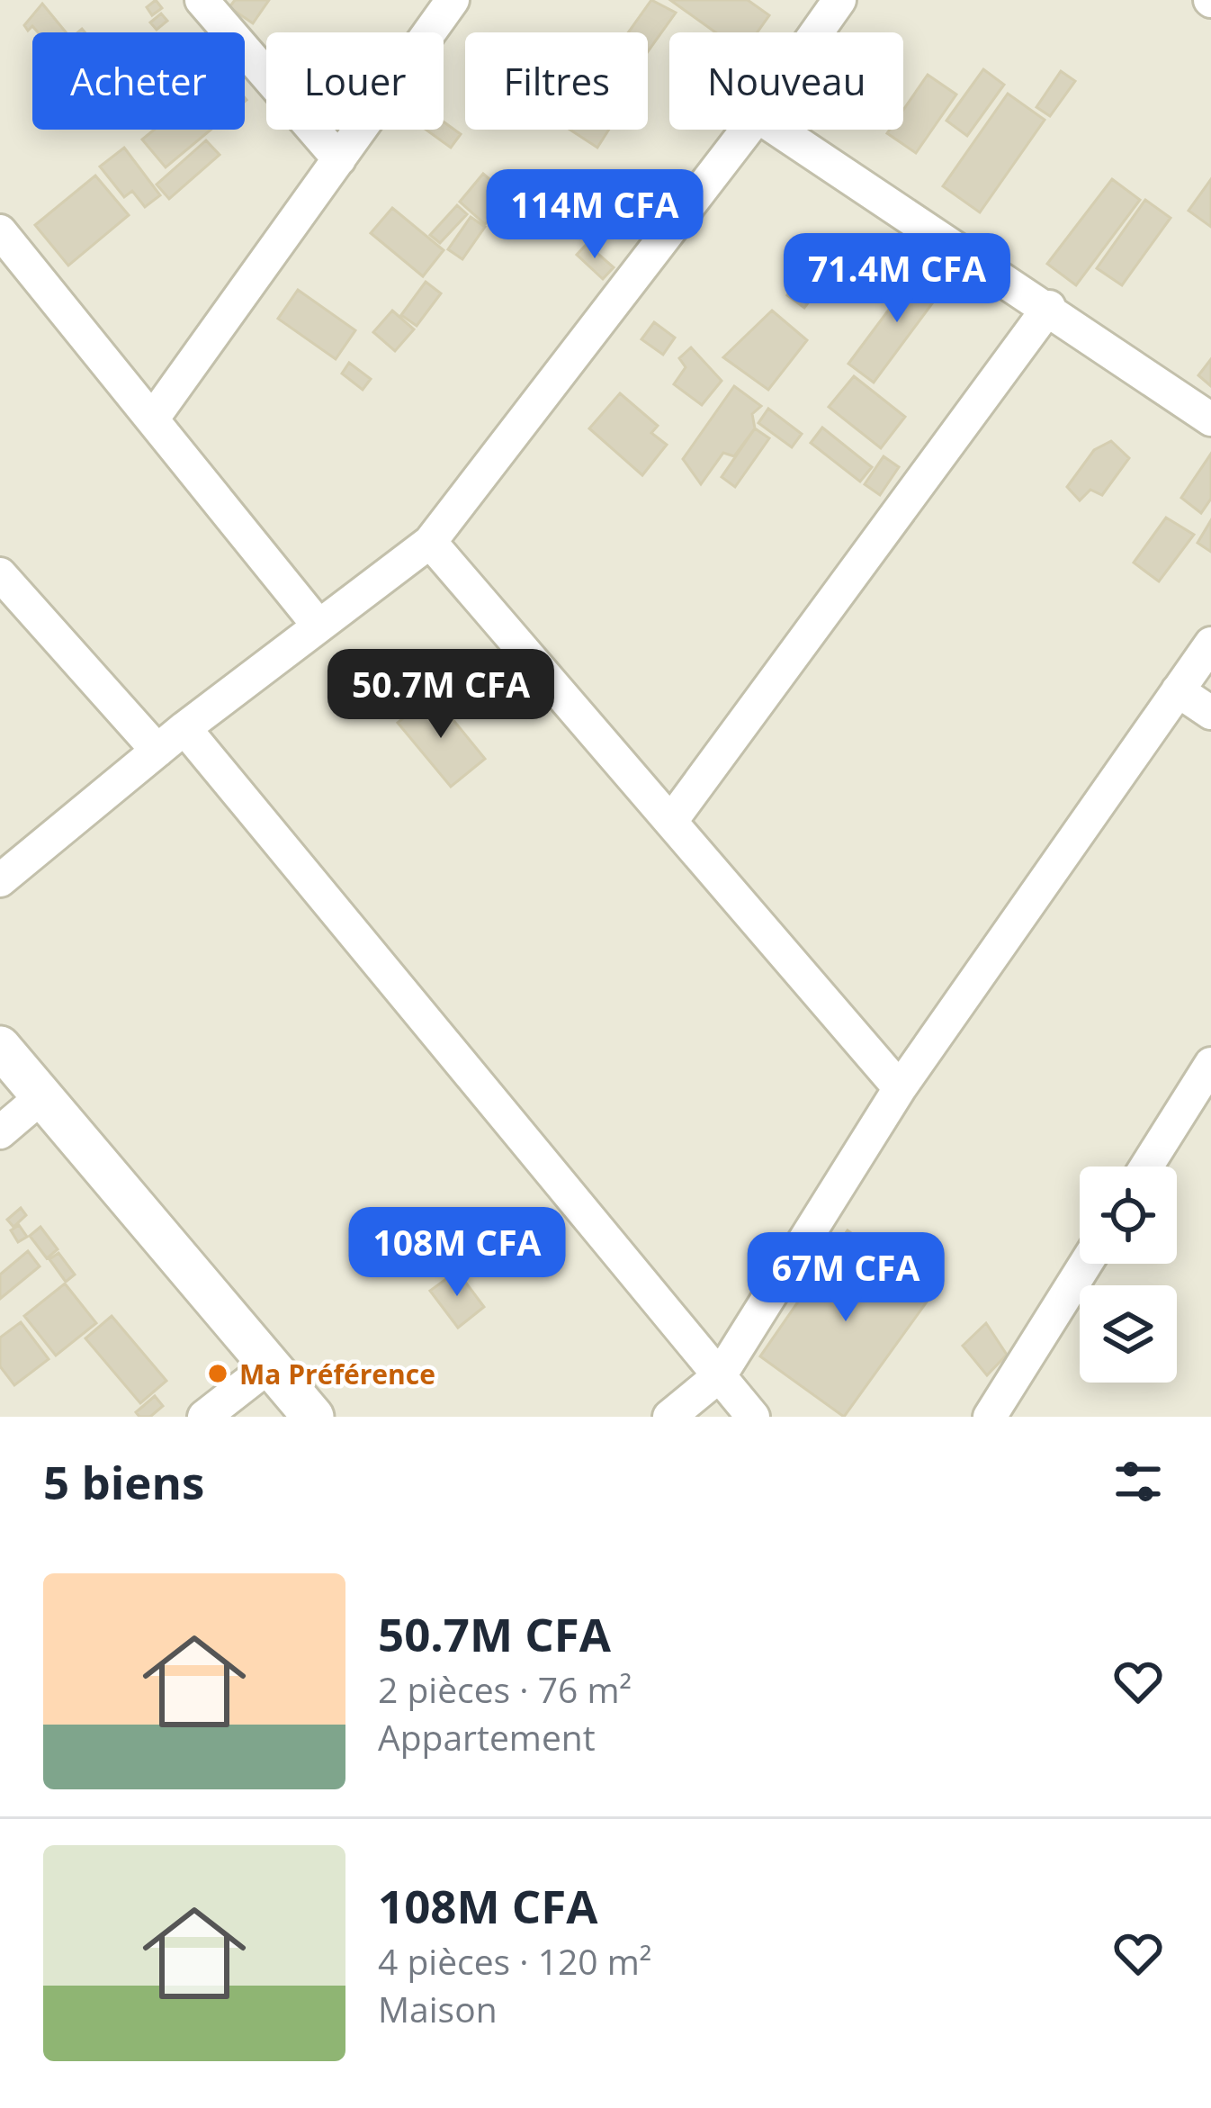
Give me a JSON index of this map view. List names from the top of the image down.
{
  "places": ["Ma Préférence"],
  "page": {
    "chip": [
      "Acheter",
      "Louer",
      "Filtres",
      "Nouveau"
    ],
    "price": [
      "114M CFA",
      "71.4M CFA",
      "50.7M CFA",
      "108M CFA",
      "67M CFA"
    ],
    "heading": "5 biens",
    "list": [
      {
        "name": "50.7M CFA",
        "note": "2 pièces · 76 m² · Appartement"
      },
      {
        "name": "108M CFA",
        "note": "4 pièces · 120 m² · Maison"
      }
    ]
  }
}
